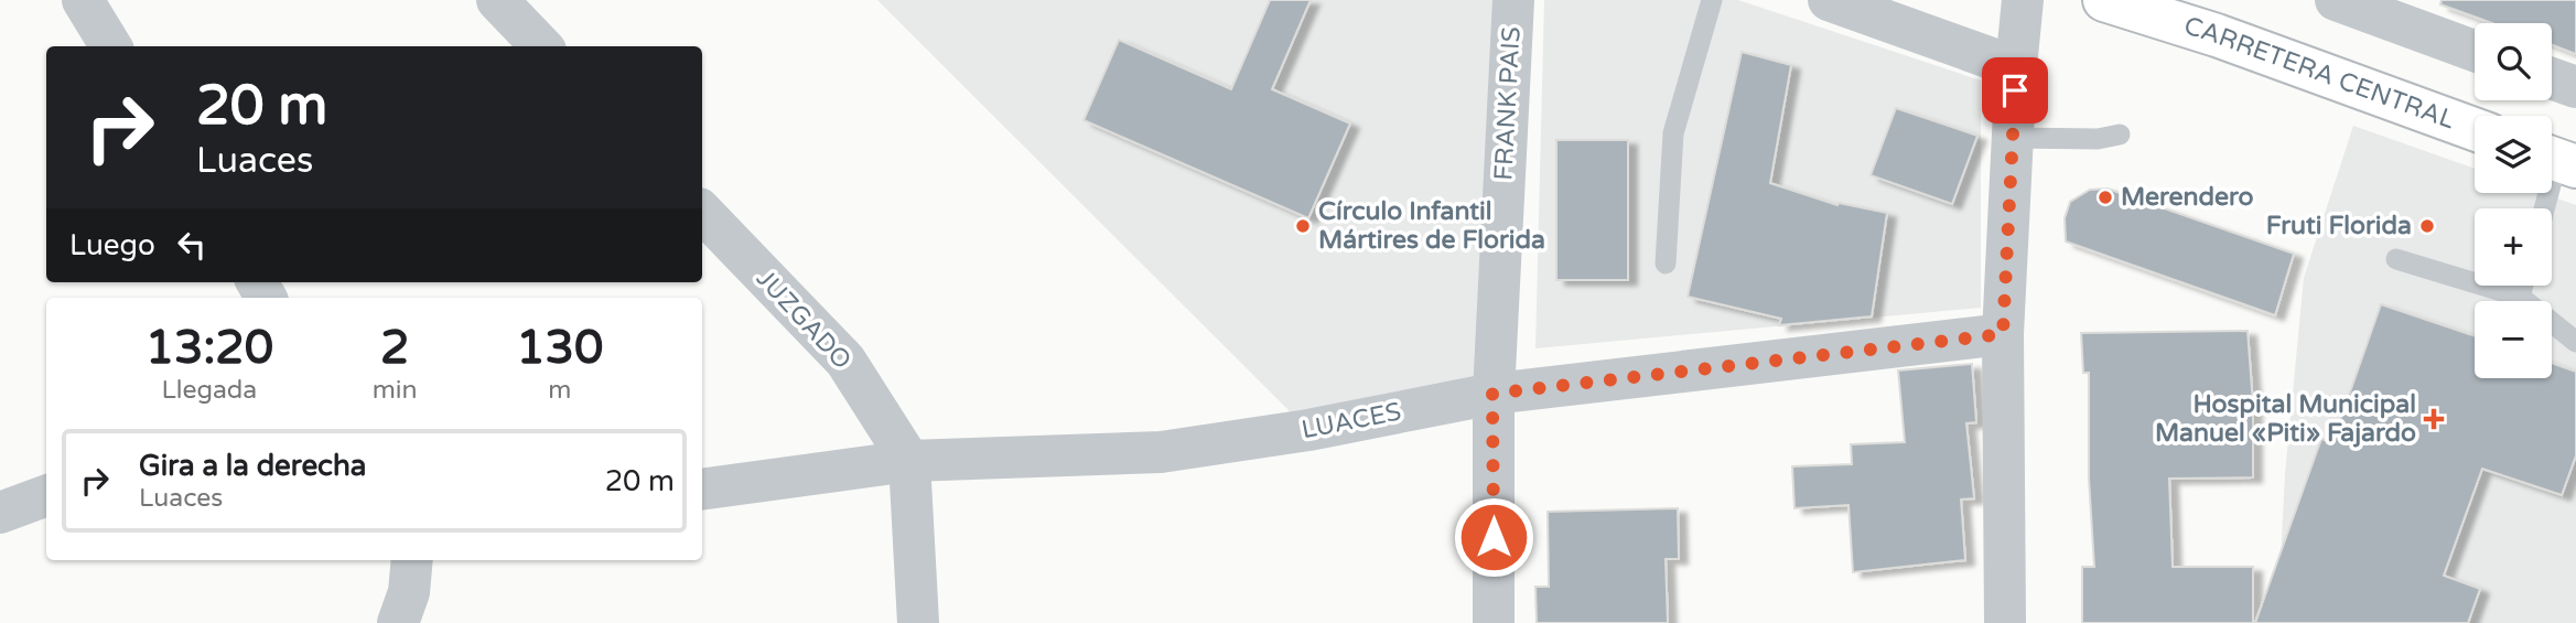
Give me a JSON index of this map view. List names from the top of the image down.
{
  "streets": {
    "highway": ["CARRETERA CENTRAL"],
    "street": ["FRANK PAIS", "JUZGADO", "LUACES"]
  },
  "crossings": [
    ["FRANK PAIS", "LUACES"],
    ["JUZGADO", "LUACES"]
  ],
  "places": {
    "other": ["Merendero", "Círculo Infantil Mártires de Florida", "Fruti Florida"],
    "health": ["Hospital Municipal Manuel «Piti» Fajardo"]
  },
  "page": {
    "map_buttons": ["+", "−"],
    "turn": ["20 m", "Luaces"],
    "then": "Luego",
    "eta": [
      "13:20",
      "Llegada",
      "2",
      "min",
      "130",
      "m"
    ],
    "list": [
      {
        "name": "Gira a la derecha",
        "note": "Luaces",
        "value": "20 m"
      }
    ]
  }
}
